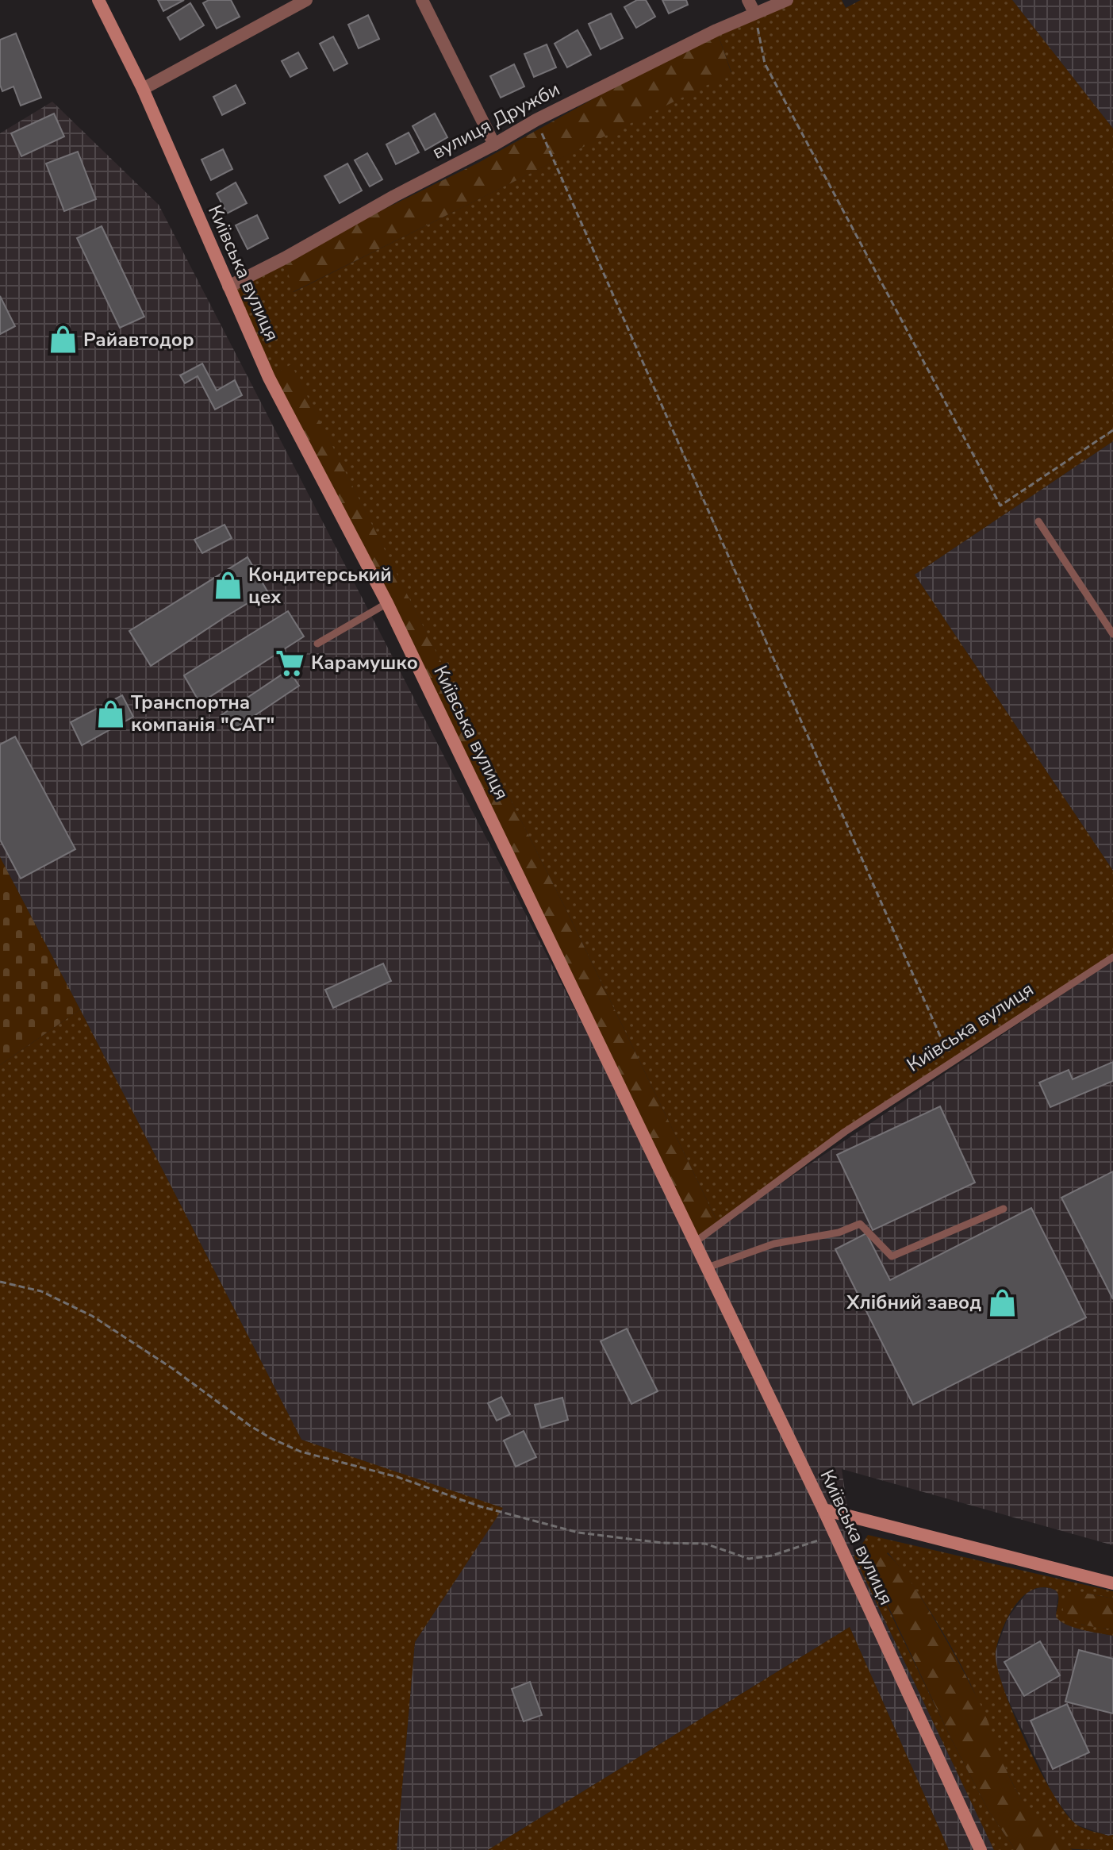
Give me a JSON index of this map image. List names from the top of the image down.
{
  "streets": {
    "main road": ["Київська вулиця"],
    "street": ["вулиця Дружби"]
  },
  "crossings": [
    ["вулиця Дружби", "Київська вулиця"]
  ],
  "places": {
    "shop": [
      "Райавтодор",
      "Кондитерський цех",
      "Транспортна компанія \"САТ\"",
      "Хлібний завод"
    ],
    "supermarket": ["Карамушко"]
  }
}
